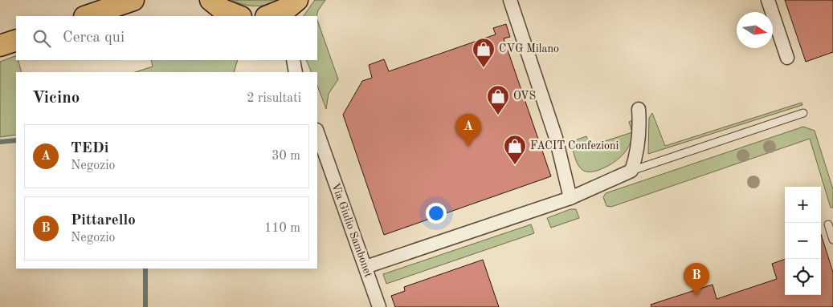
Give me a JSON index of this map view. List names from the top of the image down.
{
  "streets": {
    "street": ["Via Giulio Sambonet"]
  },
  "places": {
    "shop": ["CVG Milano", "OVS", "FACIT Confezioni"]
  },
  "north": "right",
  "page": {
    "search": "Cerca qui",
    "heading": ["Vicino", "2 risultati"],
    "pins": ["A", "B"],
    "list": [
      {
        "mark": "A",
        "name": "TEDi",
        "note": "Negozio",
        "value": "30 m"
      },
      {
        "mark": "B",
        "name": "Pittarello",
        "note": "Negozio",
        "value": "110 m"
      }
    ],
    "map_buttons": ["+", "−"]
  }
}
